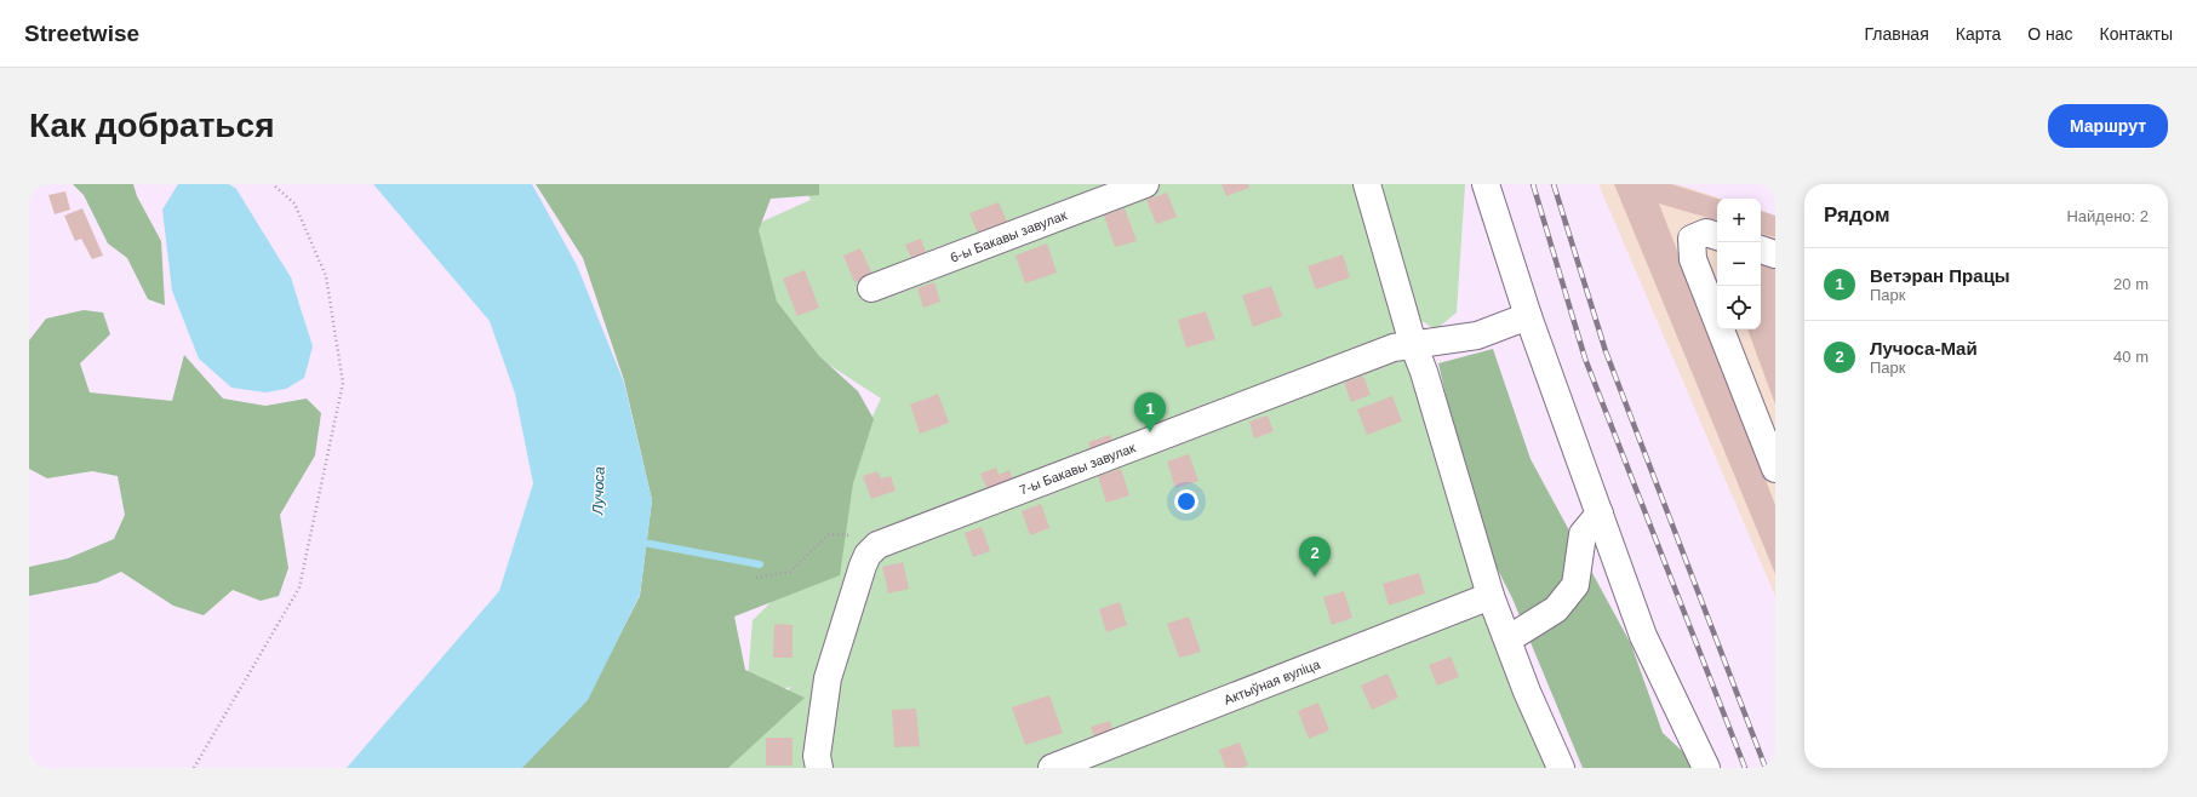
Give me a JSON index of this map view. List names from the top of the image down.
{
  "streets": {
    "street": ["6-ы Бакавы завулак", "7-ы Бакавы завулак", "Актыўная вуліца"]
  },
  "water": ["Лучоса"],
  "page": {
    "header": "Streetwise",
    "nav": [
      "Главная",
      "Карта",
      "О нас",
      "Контакты"
    ],
    "buttons": "Маршрут",
    "title": "Как добраться",
    "heading": ["Рядом", "Найдено: 2"],
    "map_buttons": ["+", "−"],
    "list": [
      {
        "mark": "1",
        "name": "Ветэран Працы",
        "note": "Парк",
        "value": "20 m"
      },
      {
        "mark": "2",
        "name": "Лучоса-Май",
        "note": "Парк",
        "value": "40 m"
      }
    ],
    "pins": ["1", "2"]
  }
}
